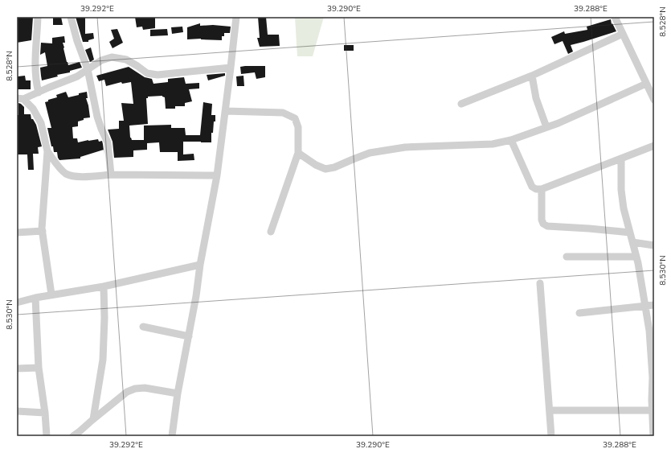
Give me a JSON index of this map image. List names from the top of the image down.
{
  "coordinates": [
    "39.292°E",
    "39.290°E",
    "39.288°E",
    "8.528°N",
    "8.530°N"
  ]
}
